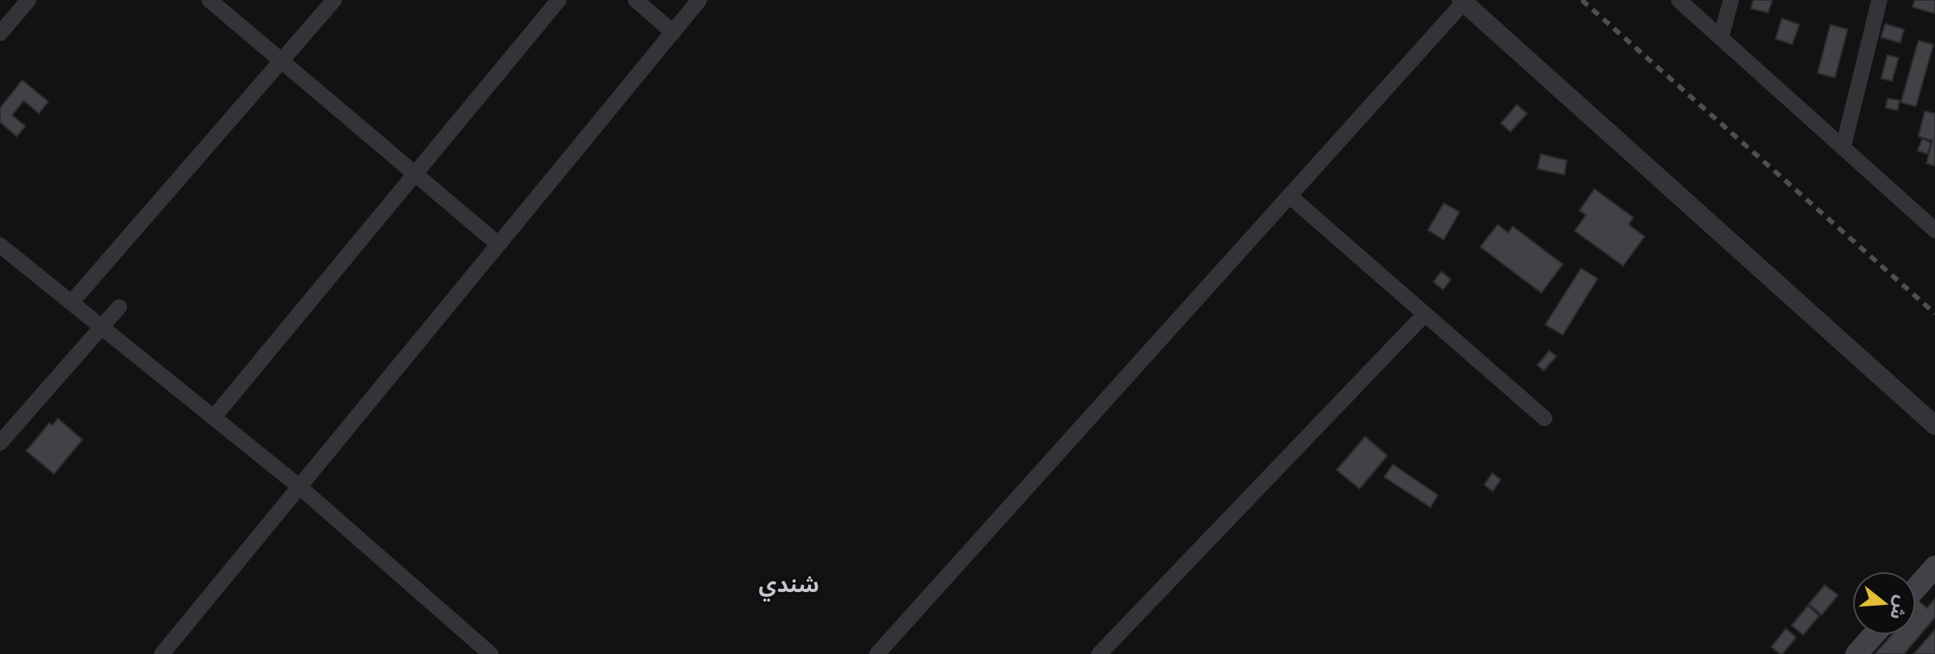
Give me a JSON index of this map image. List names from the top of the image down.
{
  "districts": ["شندي"],
  "north": "right"
}
